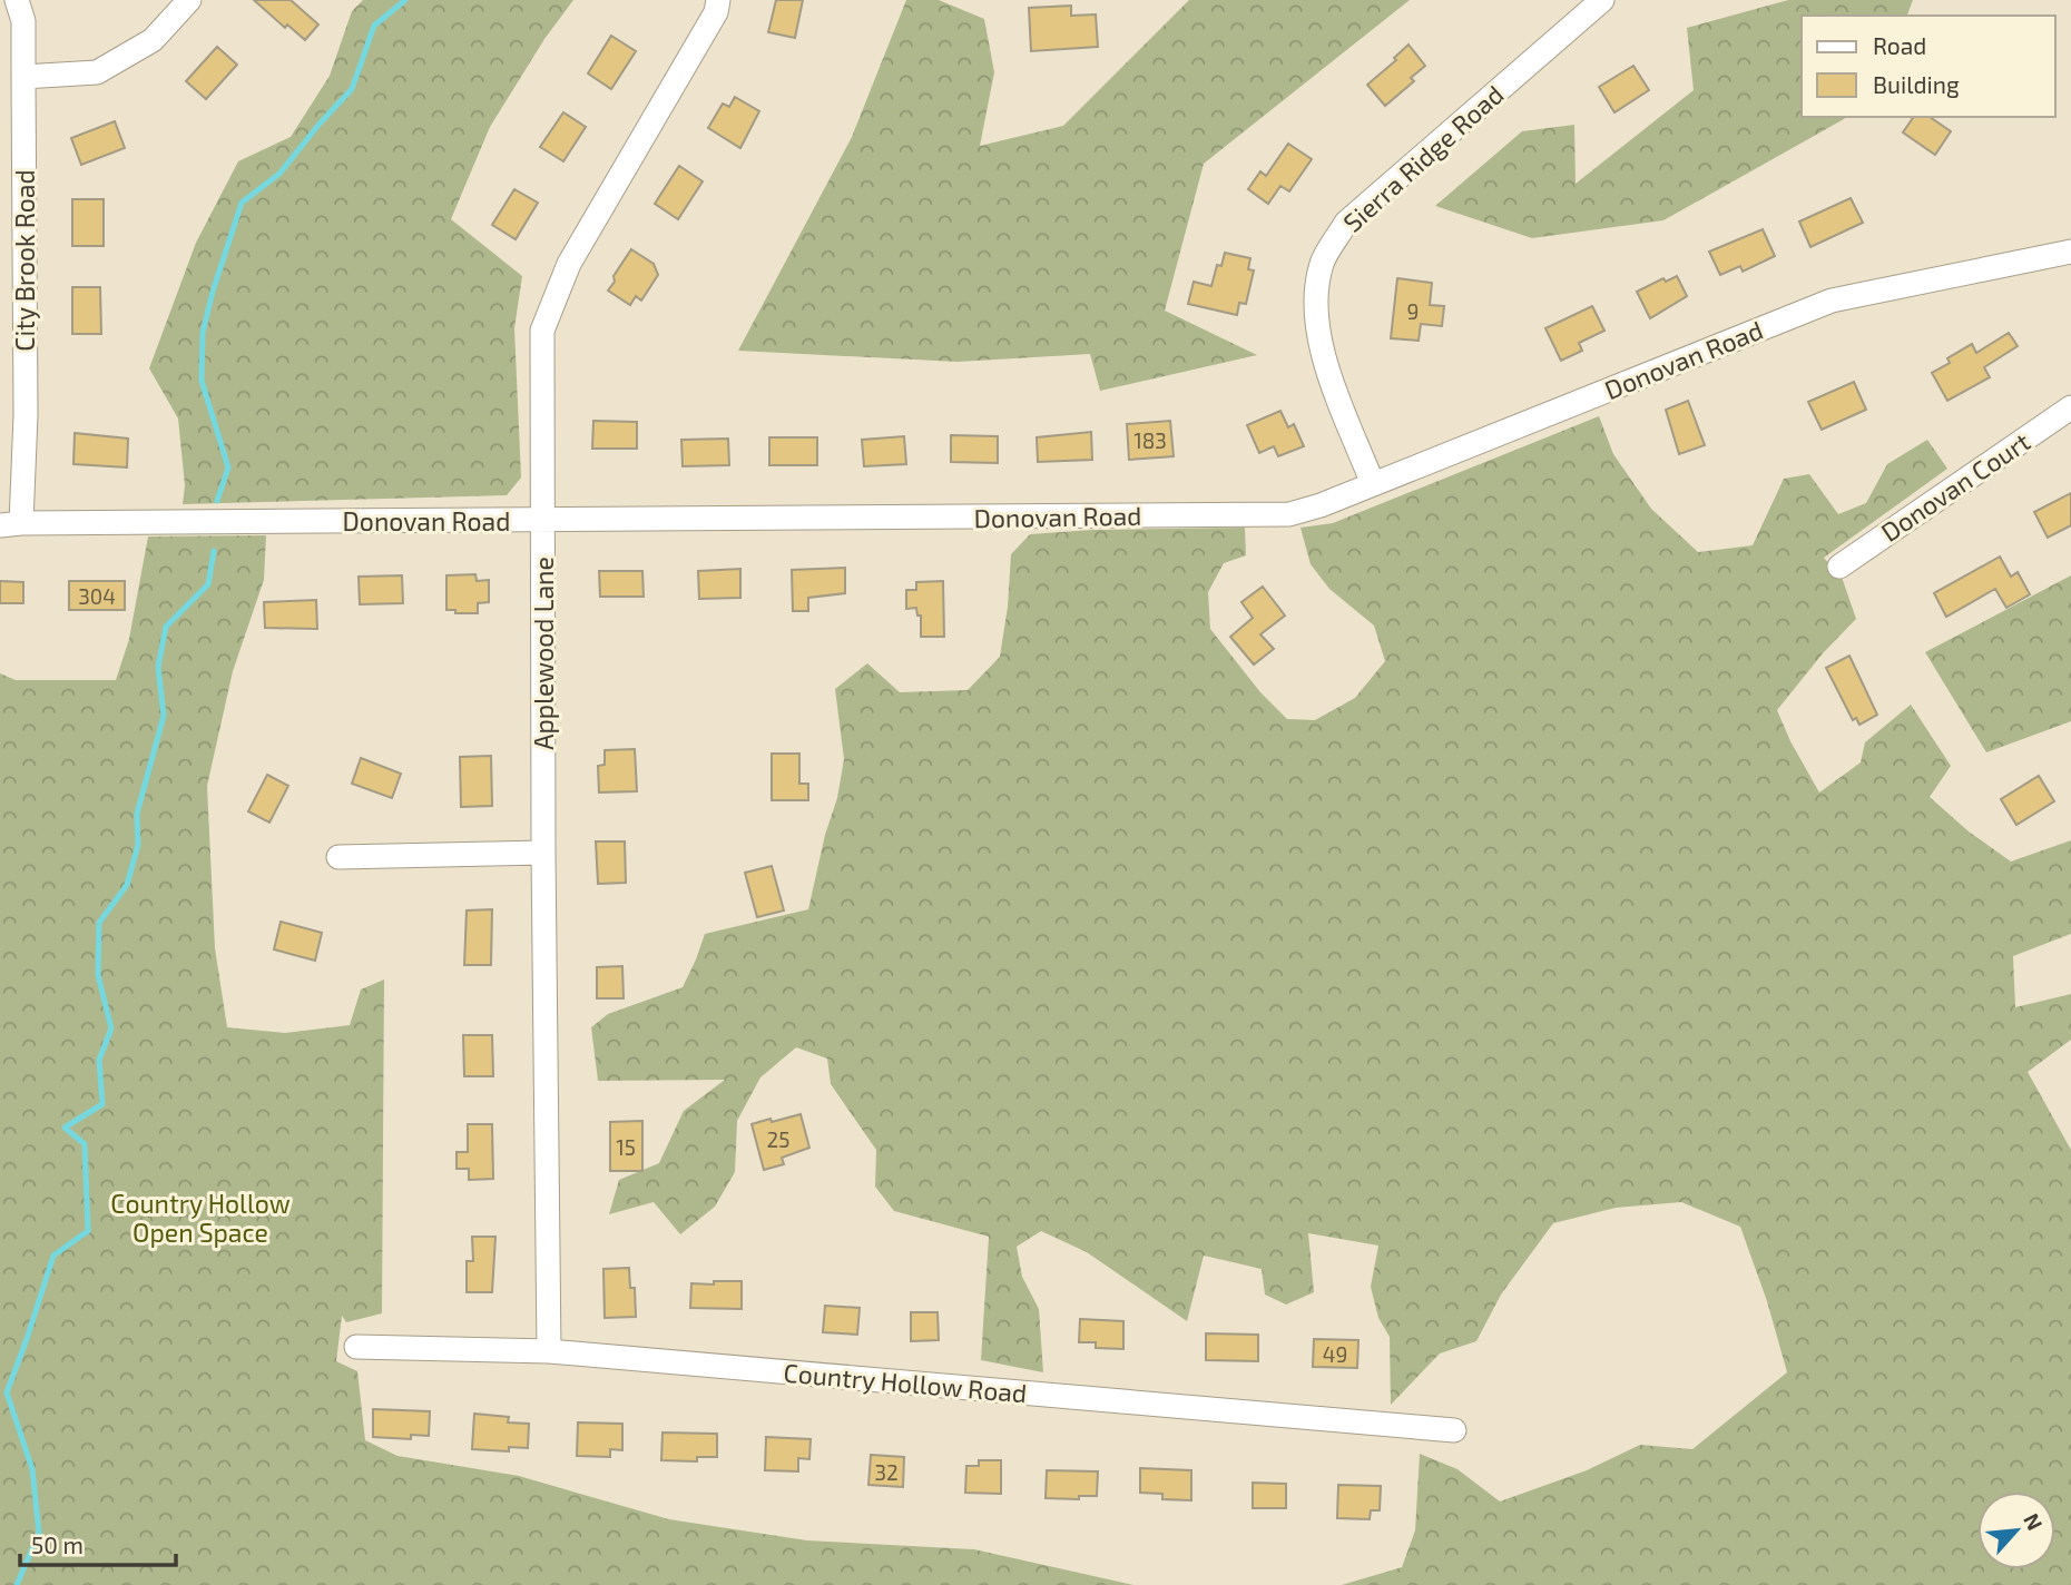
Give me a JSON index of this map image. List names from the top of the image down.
{
  "streets": {
    "street": [
      "Sierra Ridge Road",
      "City Brook Road",
      "Donovan Road",
      "Donovan Court",
      "Applewood Lane",
      "Country Hollow Road"
    ]
  },
  "crossings": [
    ["Sierra Ridge Road", "Donovan Road"],
    ["City Brook Road", "Donovan Road"],
    ["Donovan Road", "Applewood Lane"],
    ["Applewood Lane", "Country Hollow Road"]
  ],
  "parks": ["Country Hollow Open Space"],
  "house_numbers": [
    "9",
    "183",
    "304",
    "25",
    "15",
    "49",
    "32"
  ],
  "legend": ["Road", "Building"],
  "scale_bar": "50 m",
  "north": "top right"
}
